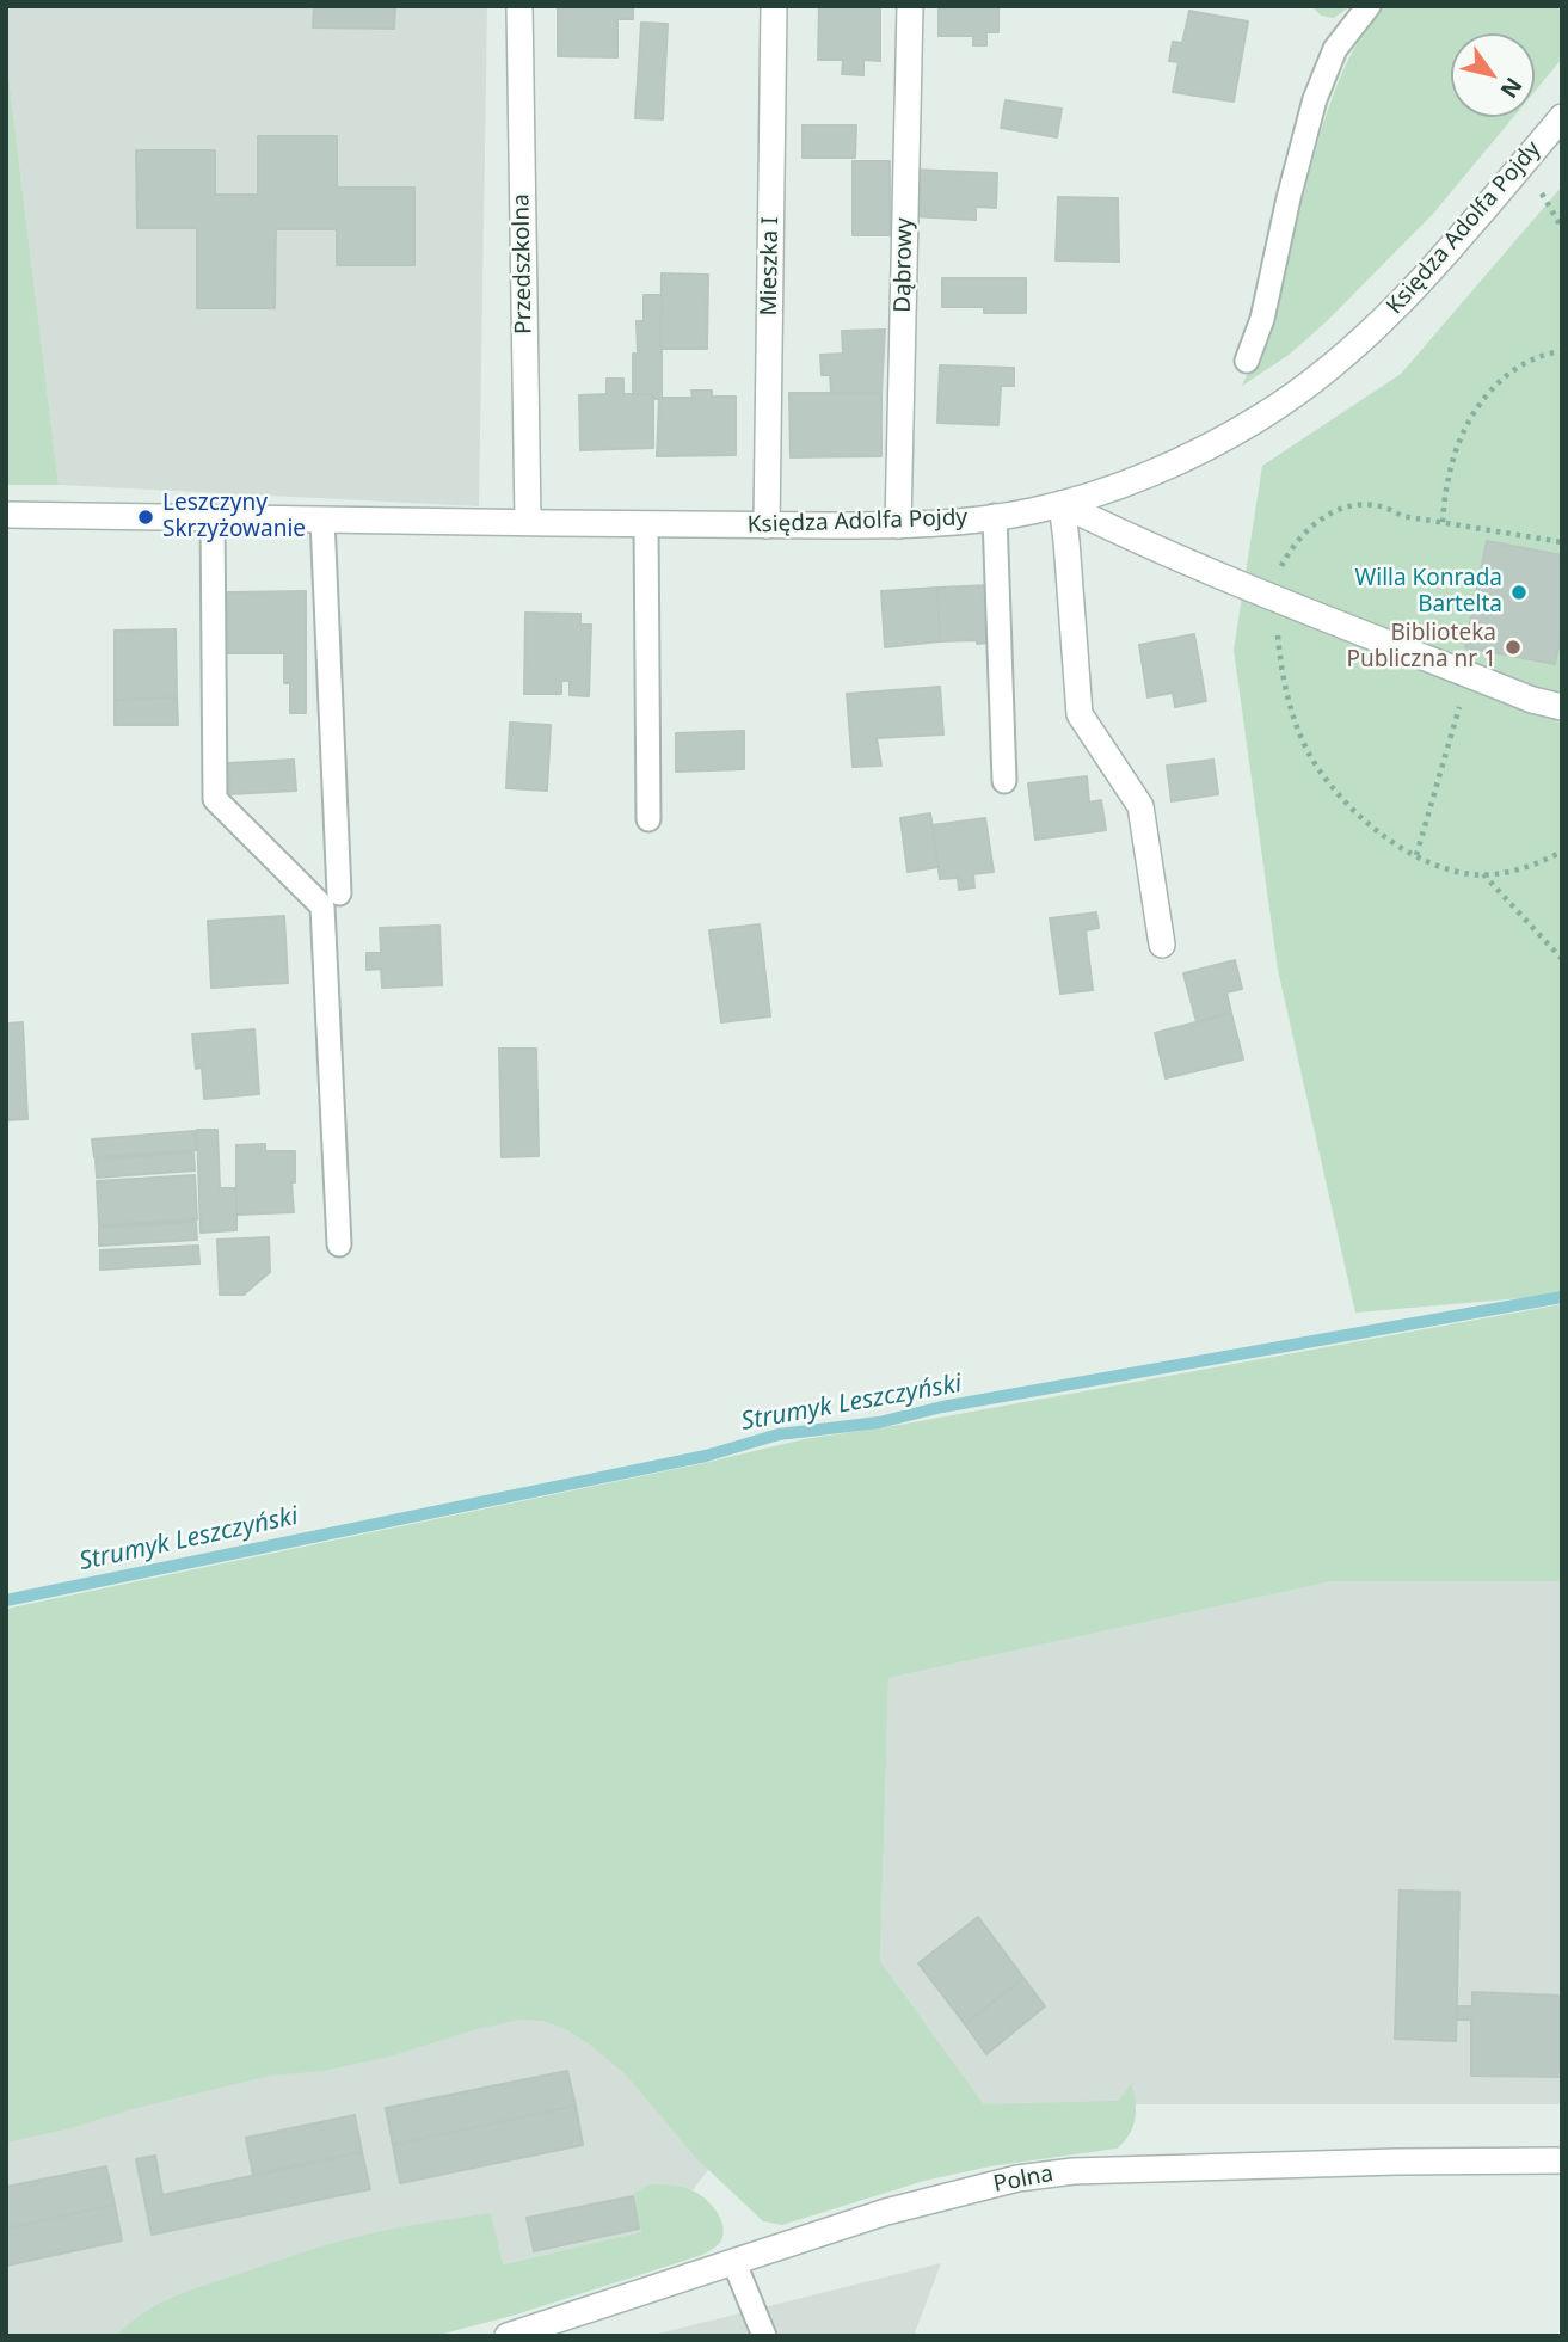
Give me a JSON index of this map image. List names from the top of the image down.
{
  "streets": {
    "street": [
      "Księdza Adolfa Pojdy",
      "Przedszkolna",
      "Dąbrowy",
      "Mieszka I",
      "Polna"
    ]
  },
  "crossings": [
    ["Księdza Adolfa Pojdy", "Przedszkolna"],
    ["Księdza Adolfa Pojdy", "Dąbrowy"],
    ["Księdza Adolfa Pojdy", "Mieszka I"]
  ],
  "water": ["Strumyk Leszczyński"],
  "places": ["Leszczyny Skrzyżowanie", "Willa Konrada Bartelta", "Biblioteka Publiczna nr 1"],
  "north": "bottom right"
}
